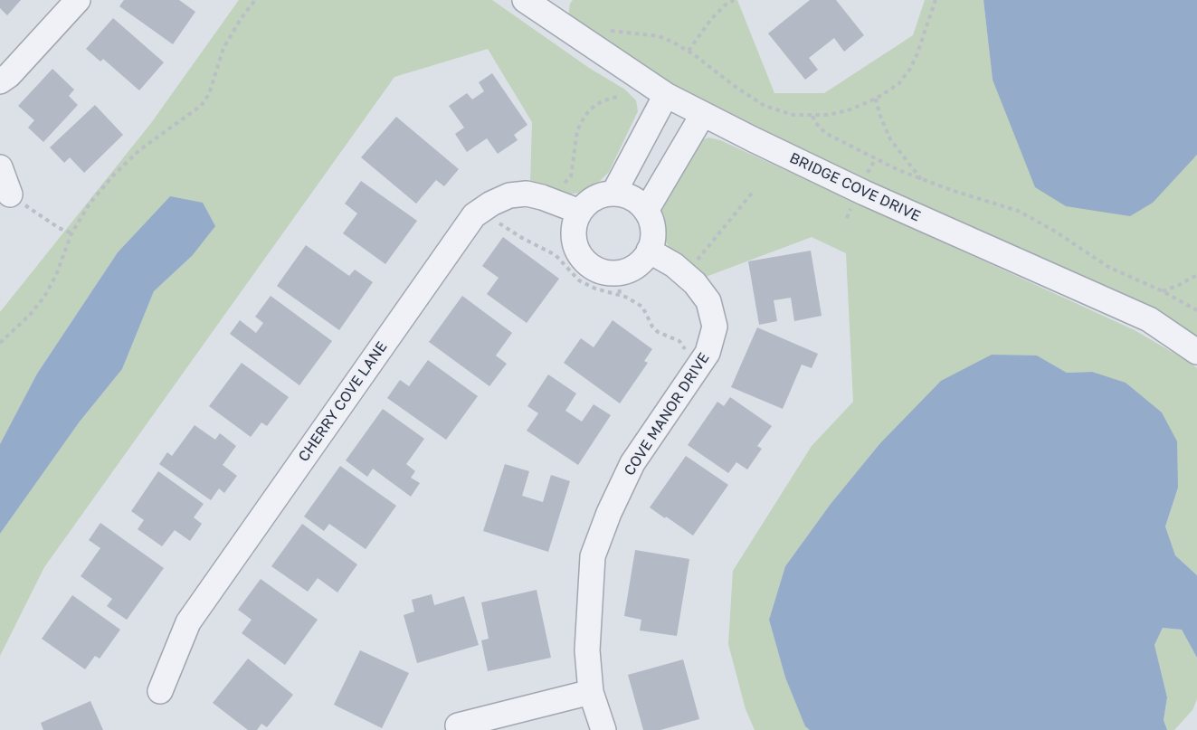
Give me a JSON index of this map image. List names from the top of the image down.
{
  "streets": {
    "street": ["BRIDGE COVE DRIVE", "CHERRY COVE LANE", "COVE MANOR DRIVE"]
  },
  "crossings": [
    ["CHERRY COVE LANE", "COVE MANOR DRIVE"]
  ]
}
